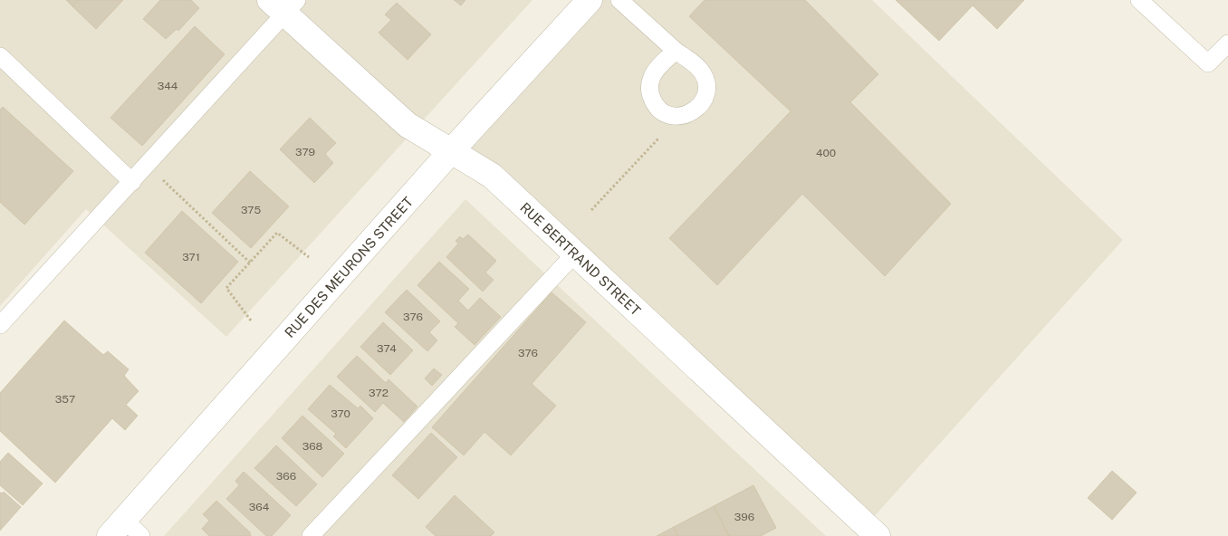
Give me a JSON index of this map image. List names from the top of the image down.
{
  "streets": {
    "street": ["RUE BERTRAND STREET", "RUE DES MEURONS STREET"]
  },
  "crossings": [
    ["RUE BERTRAND STREET", "RUE DES MEURONS STREET"]
  ],
  "house_numbers": [
    "344",
    "379",
    "400",
    "375",
    "371",
    "376",
    "374",
    "376",
    "372",
    "357",
    "370",
    "368",
    "366",
    "364",
    "396"
  ]
}
